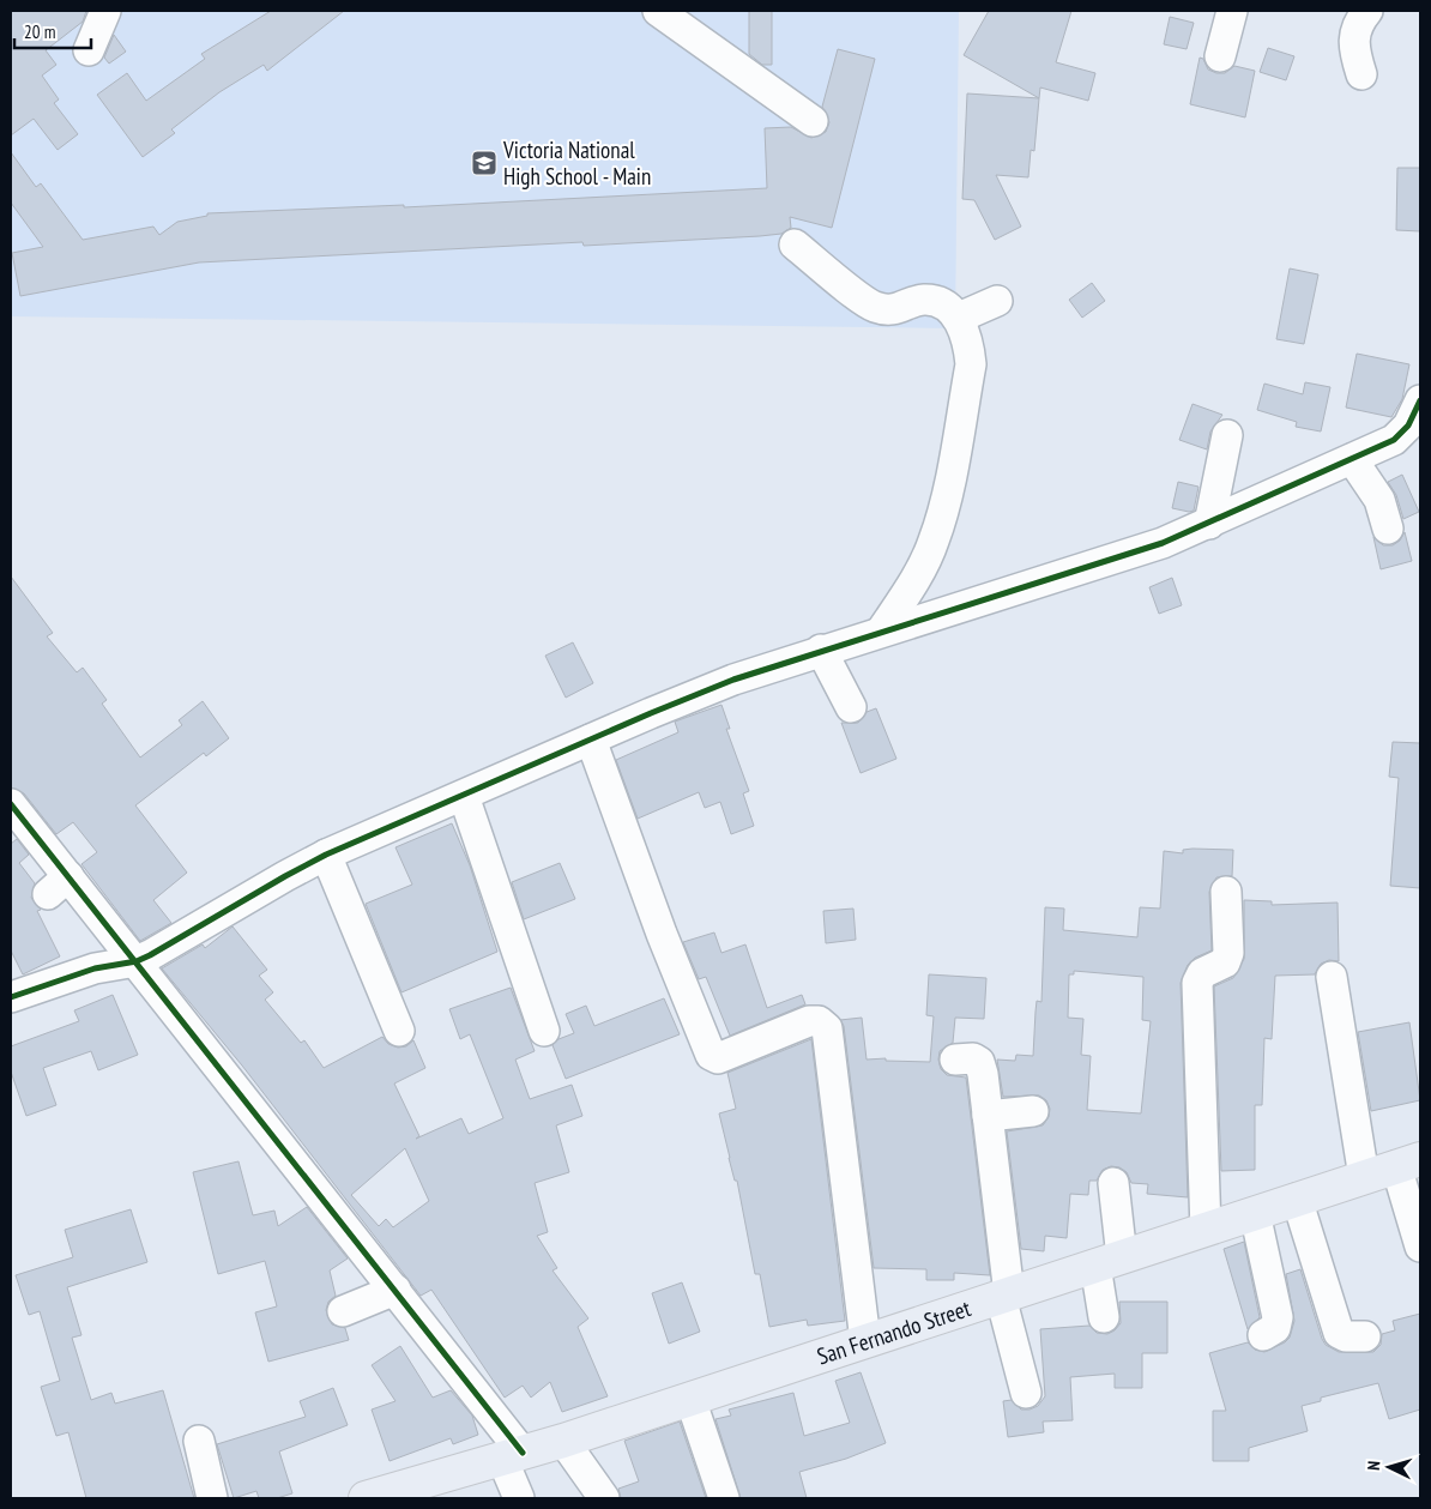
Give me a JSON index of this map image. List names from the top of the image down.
{
  "streets": {
    "main road": ["San Fernando Street"]
  },
  "places": {
    "school or university": ["Victoria National High School - Main"]
  },
  "scale_bar": "20 m",
  "north": "left"
}
